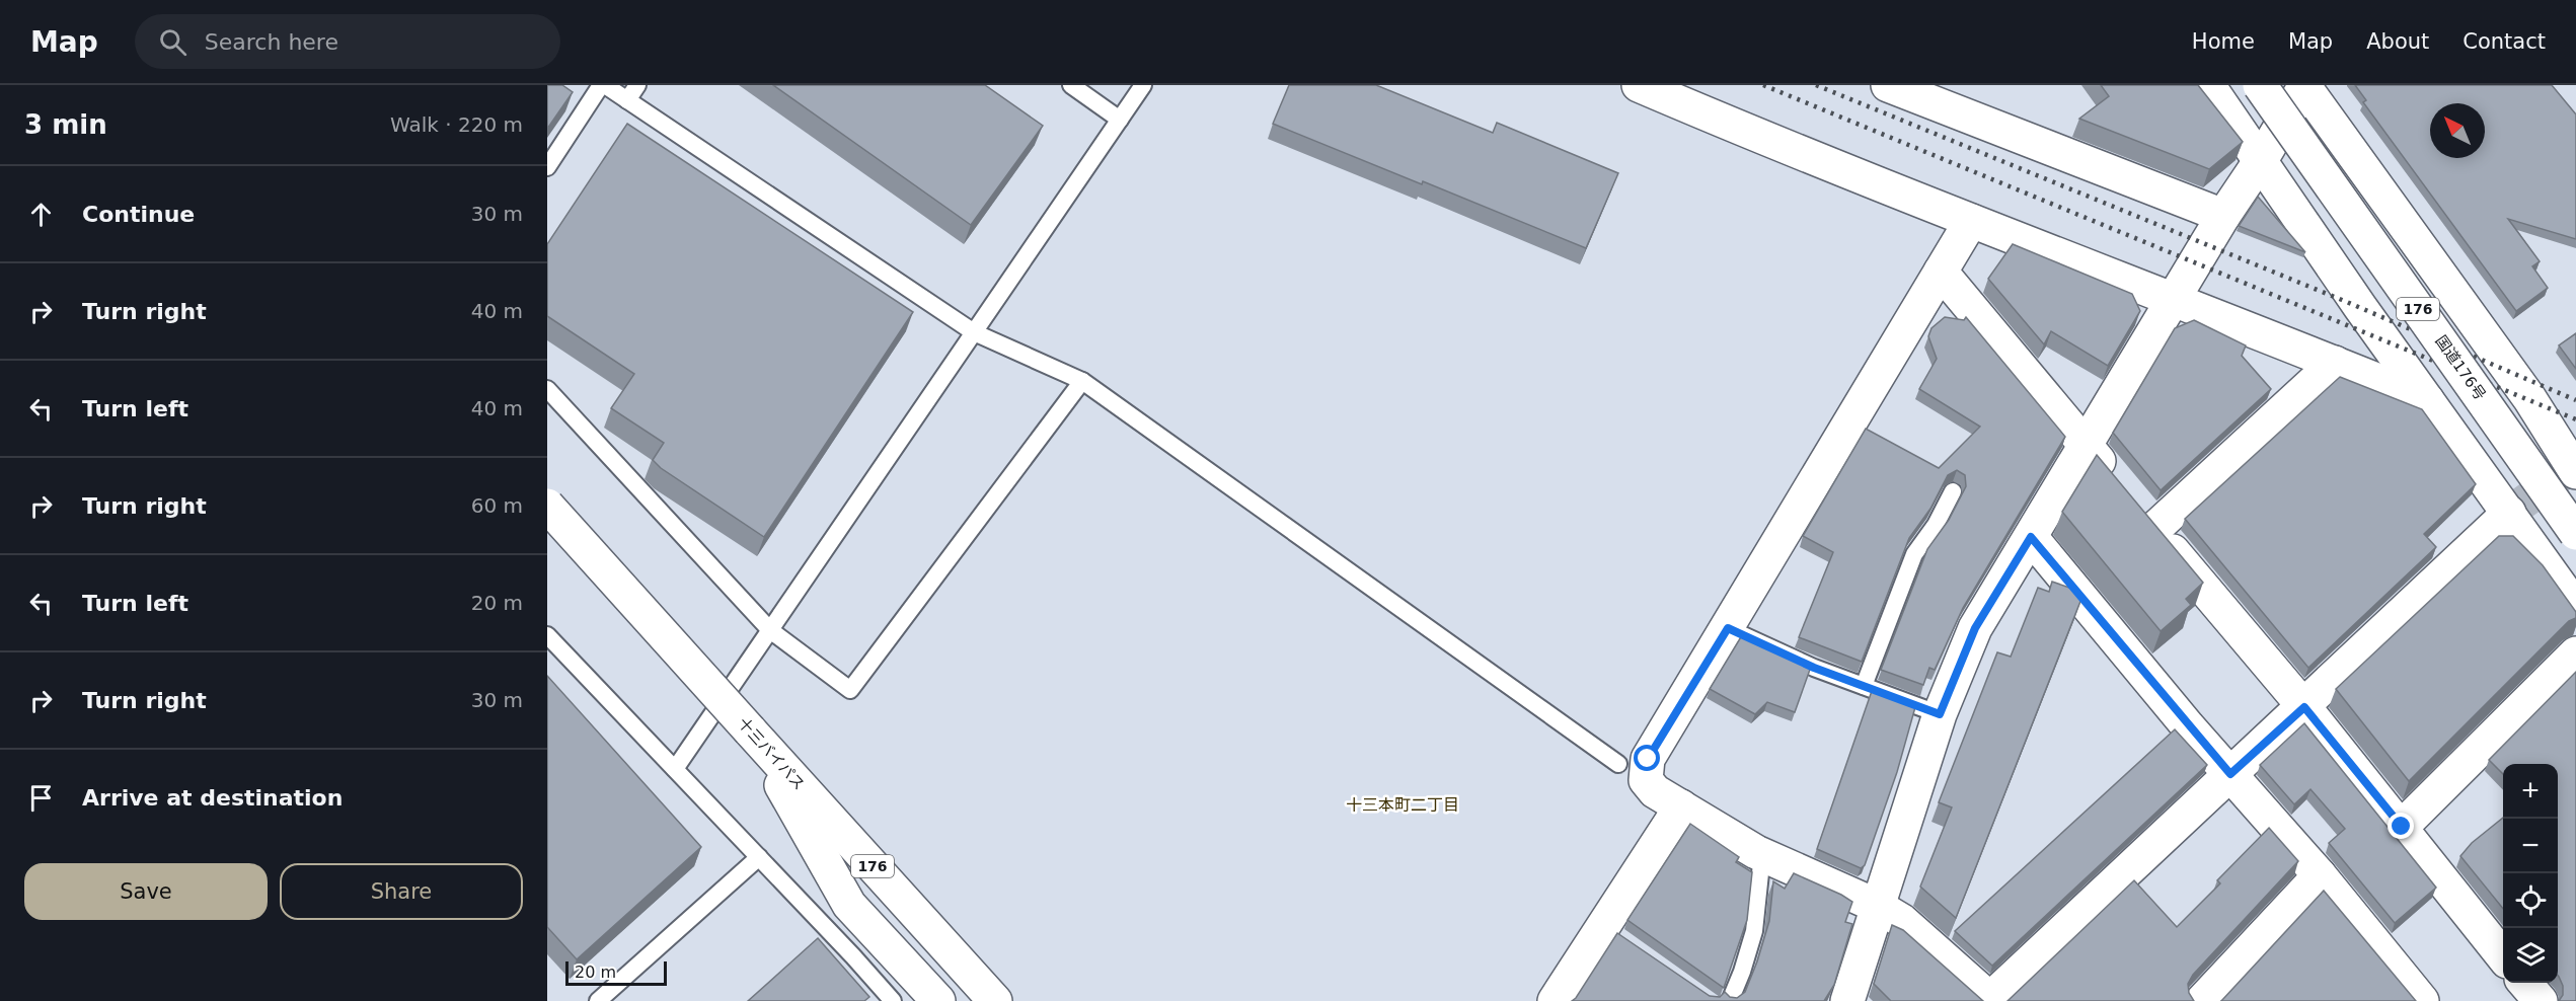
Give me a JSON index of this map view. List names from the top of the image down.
{
  "streets": {
    "main road": ["176", "国道176号", "十三バイパス"]
  },
  "crossings": [
    ["176", "十三バイパス"]
  ],
  "districts": ["十三本町二丁目"],
  "scale_bar": "20 m",
  "north": "top left",
  "page": {
    "header": "Map",
    "search": "Search here",
    "nav": [
      "Home",
      "Map",
      "About",
      "Contact"
    ],
    "heading": ["3 min", "Walk · 220 m"],
    "list": [
      ["Continue", "30 m"],
      ["Turn right", "40 m"],
      ["Turn left", "40 m"],
      ["Turn right", "60 m"],
      ["Turn left", "20 m"],
      ["Turn right", "30 m"],
      "Arrive at destination"
    ],
    "map_buttons": ["+", "−"],
    "buttons": ["Save", "Share"],
    "scale": "20 m"
  }
}
